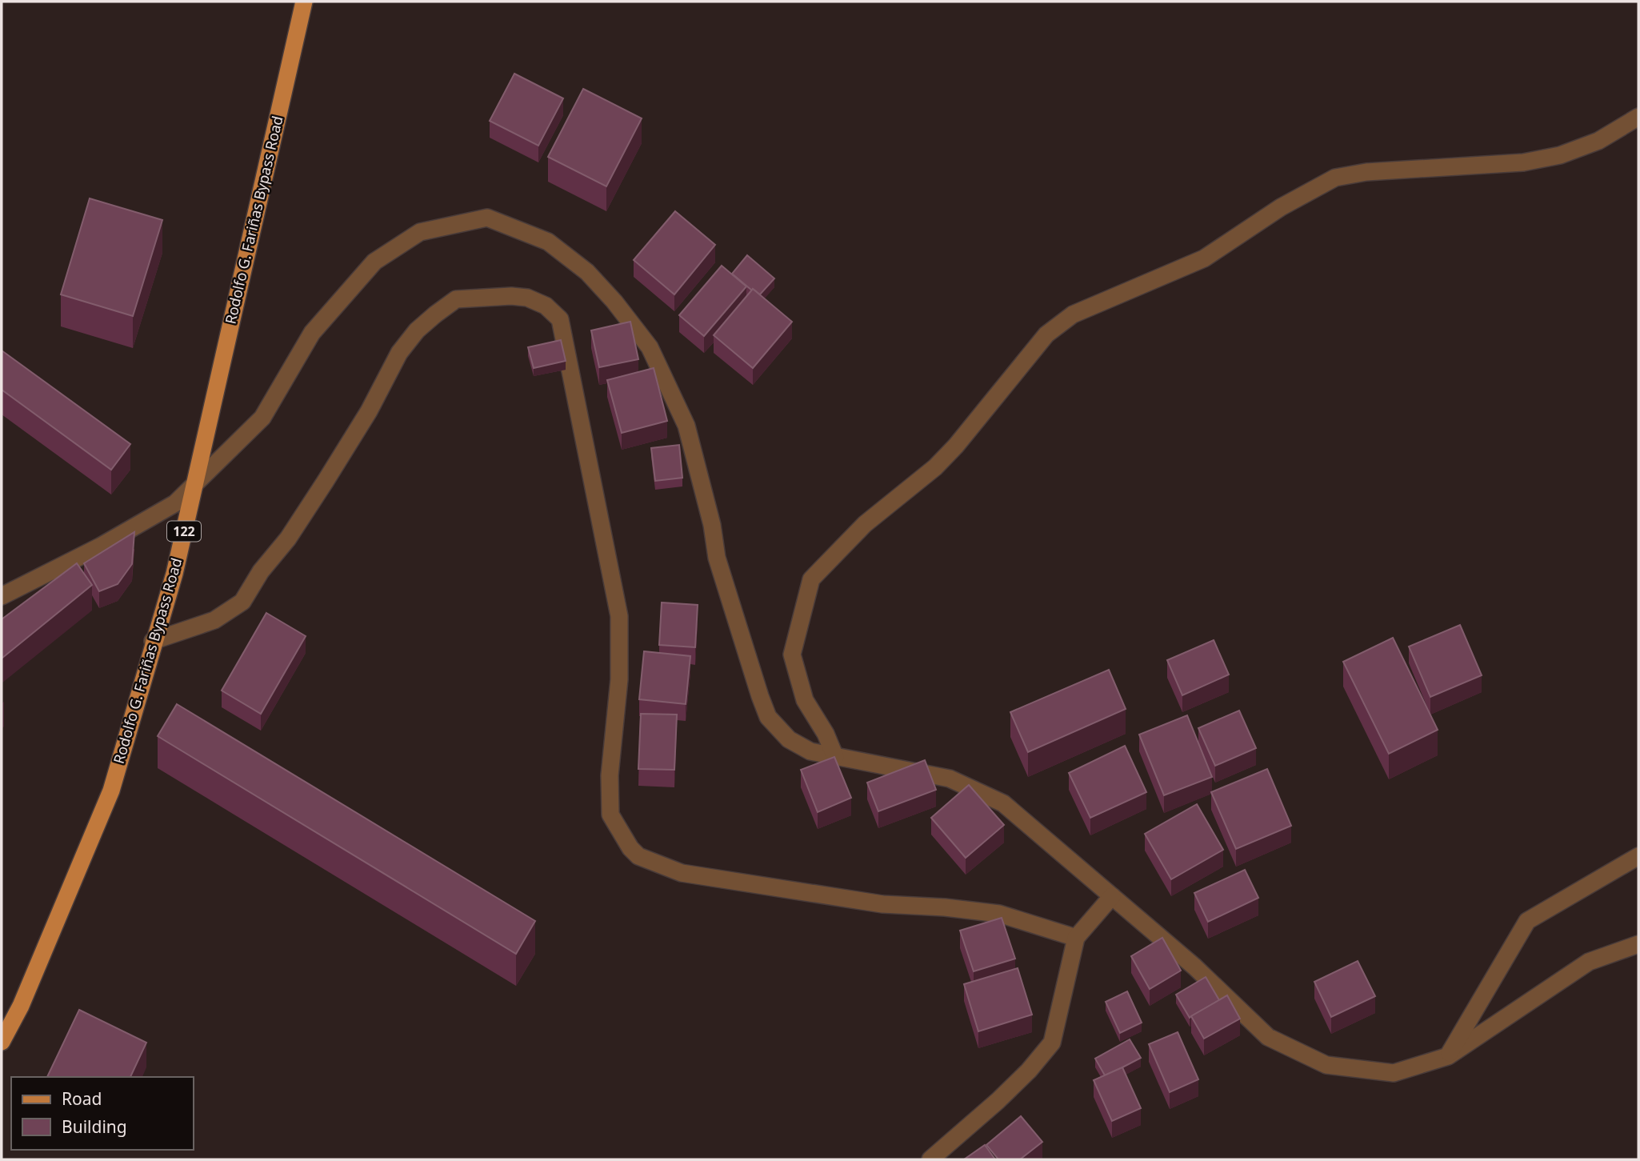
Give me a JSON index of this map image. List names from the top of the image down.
{
  "streets": {
    "main road": ["Rodolfo G. Fariñas Bypass Road", "122"]
  },
  "legend": ["Road", "Building"]
}
